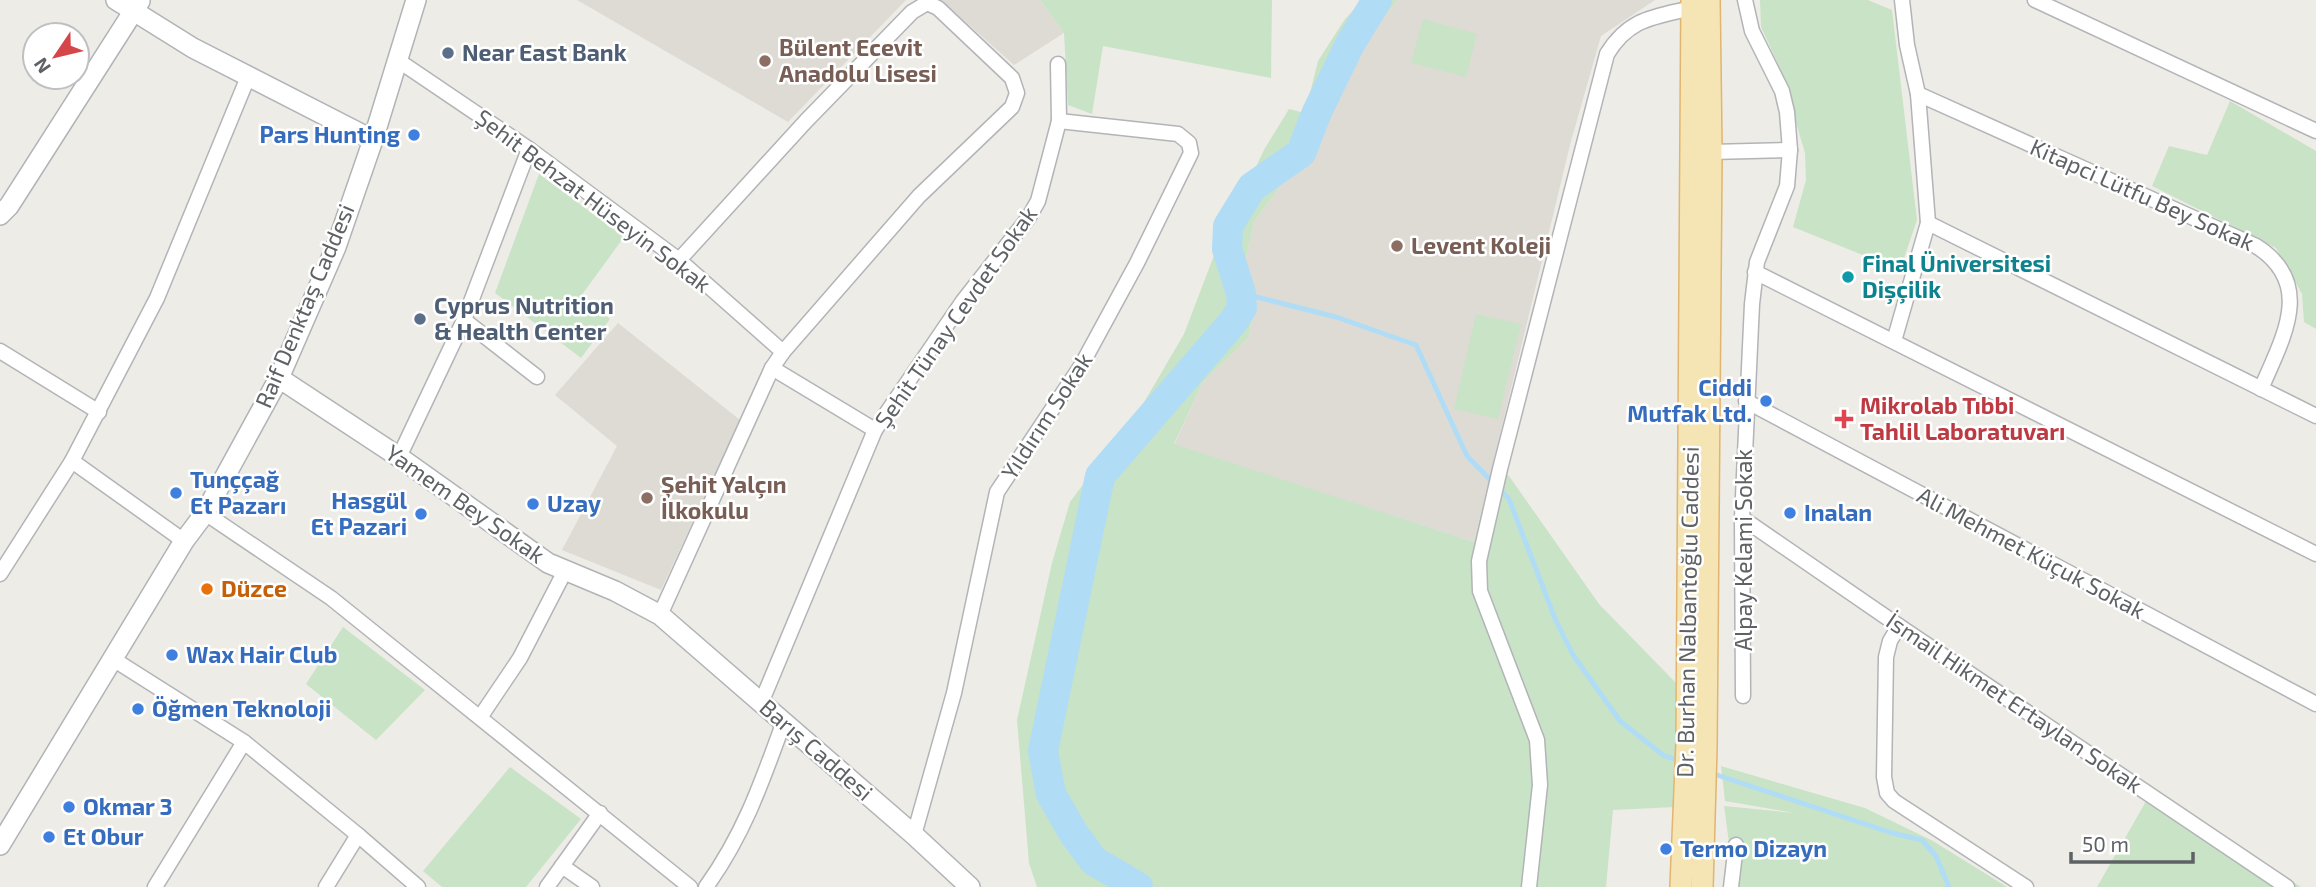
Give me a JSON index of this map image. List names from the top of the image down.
{
  "streets": {
    "main road": ["Dr. Burhan Nalbantoğlu Caddesi"],
    "street": [
      "Kitapci Lütfu Bey Sokak",
      "Şehit Behzat Hüseyin Sokak",
      "Raif Denktaş Caddesi",
      "Şehit Tünay Cevdet Sokak",
      "Yıldırım Sokak",
      "Yamem Bey Sokak",
      "Alpay Kelami Sokak",
      "Ali Mehmet Küçuk Sokak",
      "İsmail Hikmet Ertaylan Sokak",
      "Barış Caddesi"
    ]
  },
  "crossings": [
    ["Şehit Behzat Hüseyin Sokak", "Raif Denktaş Caddesi"],
    ["Raif Denktaş Caddesi", "Yamem Bey Sokak"],
    ["Şehit Tünay Cevdet Sokak", "Yıldırım Sokak"],
    ["Şehit Tünay Cevdet Sokak", "Barış Caddesi"],
    ["Yıldırım Sokak", "Barış Caddesi"],
    ["Yamem Bey Sokak", "Barış Caddesi"],
    ["Alpay Kelami Sokak", "Ali Mehmet Küçuk Sokak"],
    ["Alpay Kelami Sokak", "İsmail Hikmet Ertaylan Sokak"]
  ],
  "places": {
    "other": [
      "Near East Bank",
      "Bülent Ecevit Anadolu Lisesi",
      "Pars Hunting",
      "Levent Koleji",
      "Final Üniversitesi Dişçilik",
      "Cyprus Nutrition & Health Center",
      "Ciddi Mutfak Ltd.",
      "Tunççağ Et Pazarı",
      "Şehit Yalçın İlkokulu",
      "Uzay",
      "Inalan",
      "Hasgül Et Pazari",
      "Düzce",
      "Wax Hair Club",
      "Öğmen Teknoloji",
      "Okmar 3",
      "Et Obur",
      "Termo Dizayn"
    ],
    "health": ["Mikrolab Tıbbi Tahlil Laboratuvarı"]
  },
  "scale_bar": "50 m",
  "north": "bottom left"
}
